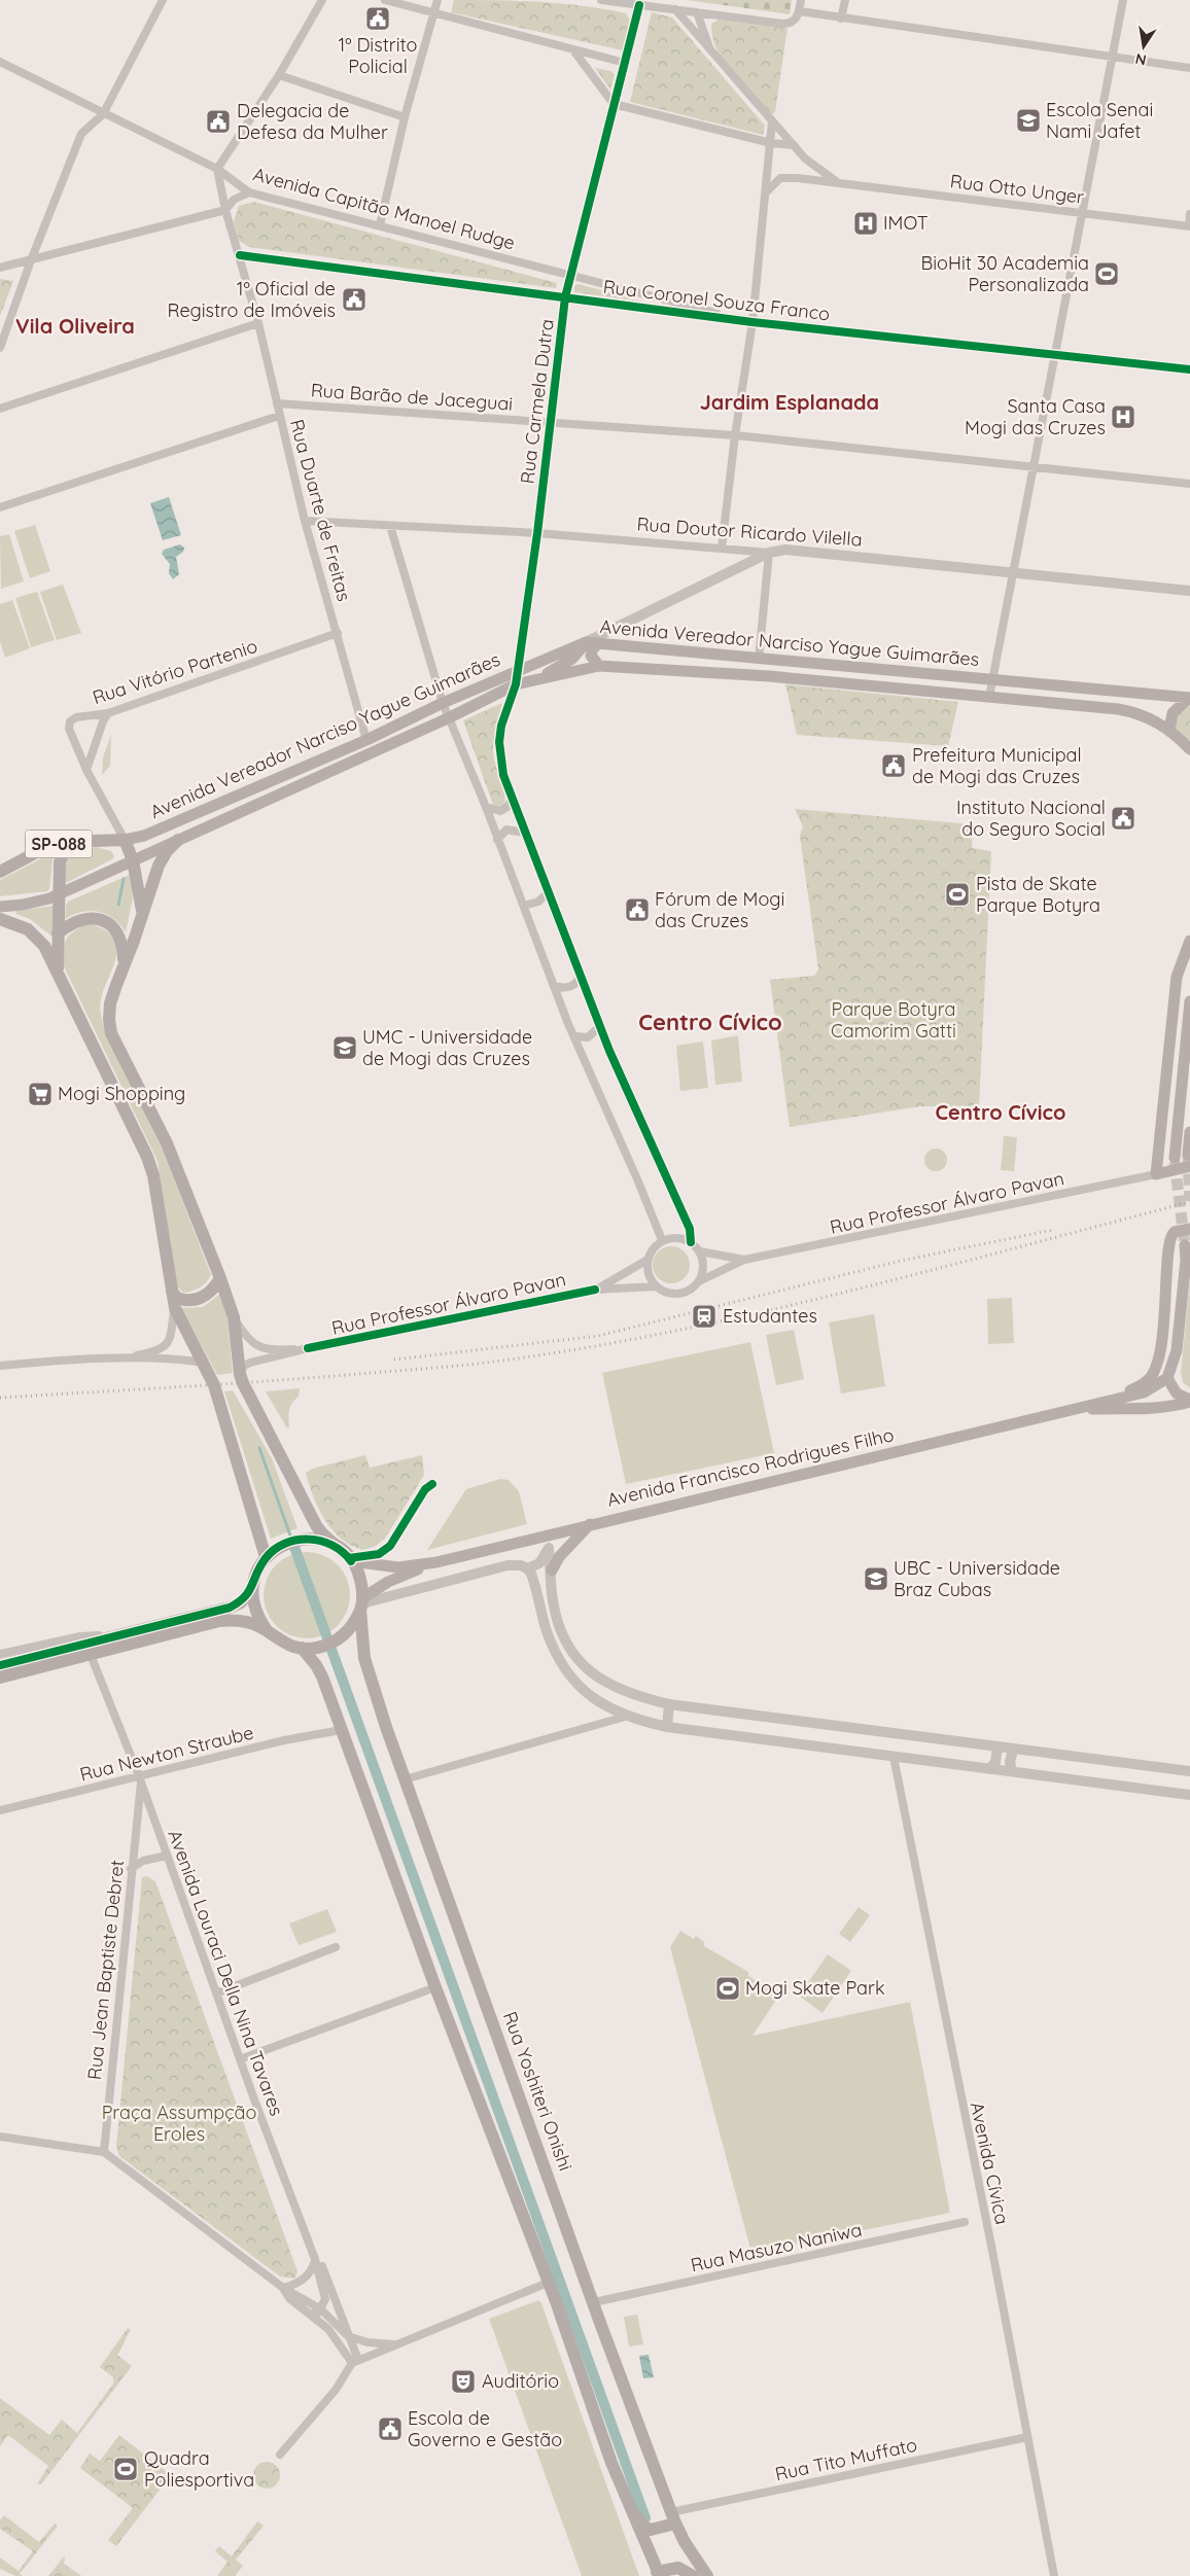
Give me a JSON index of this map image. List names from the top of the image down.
{
  "streets": {
    "main road": [
      "Avenida Vereador Narciso Yague Guimarães",
      "SP-088",
      "Avenida Francisco Rodrigues Filho",
      "Rua Yoshiteri Onishi"
    ],
    "street": [
      "Rua Otto Unger",
      "Avenida Capitão Manoel Rudge",
      "Rua Coronel Souza Franco",
      "Rua Barão de Jaceguai",
      "Rua Carmela Dutra",
      "Rua Duarte de Freitas",
      "Rua Doutor Ricardo Vilella",
      "Rua Vitório Partenio",
      "Rua Professor Álvaro Pavan",
      "Rua Newton Straube",
      "Rua Jean Baptiste Debret",
      "Avenida Louraci Della Nina Tavares",
      "Avenida Cívica",
      "Rua Masuzo Naniwa",
      "Rua Tito Muffato"
    ]
  },
  "crossings": [
    ["Avenida Capitão Manoel Rudge", "Rua Coronel Souza Franco"],
    ["Avenida Capitão Manoel Rudge", "Rua Carmela Dutra"],
    ["Avenida Capitão Manoel Rudge", "Rua Duarte de Freitas"],
    ["Rua Coronel Souza Franco", "Rua Carmela Dutra"],
    ["Rua Coronel Souza Franco", "Rua Duarte de Freitas"],
    ["Rua Barão de Jaceguai", "Rua Carmela Dutra"],
    ["Rua Barão de Jaceguai", "Rua Duarte de Freitas"],
    ["Rua Carmela Dutra", "Rua Doutor Ricardo Vilella"],
    ["Rua Carmela Dutra", "Avenida Vereador Narciso Yague Guimarães"],
    ["Rua Carmela Dutra", "Rua Professor Álvaro Pavan"],
    ["Rua Duarte de Freitas", "Rua Doutor Ricardo Vilella"],
    ["Rua Duarte de Freitas", "Avenida Vereador Narciso Yague Guimarães"],
    ["Rua Duarte de Freitas", "Rua Vitório Partenio"],
    ["Avenida Vereador Narciso Yague Guimarães", "SP-088"],
    ["Avenida Francisco Rodrigues Filho", "Rua Yoshiteri Onishi"],
    ["Rua Newton Straube", "Rua Jean Baptiste Debret"],
    ["Rua Newton Straube", "Avenida Louraci Della Nina Tavares"],
    ["Rua Jean Baptiste Debret", "Avenida Louraci Della Nina Tavares"],
    ["Rua Yoshiteri Onishi", "Rua Masuzo Naniwa"],
    ["Rua Yoshiteri Onishi", "Rua Tito Muffato"],
    ["Avenida Cívica", "Rua Tito Muffato"]
  ],
  "districts": [
    "Vila Oliveira",
    "Jardim Esplanada",
    "Centro Cívico",
    "Centro Cívico"
  ],
  "parks": ["Parque Botyra Camorim Gatti", "Praça Assumpção Eroles"],
  "places": {
    "public building": [
      "1º Distrito Policial",
      "Delegacia de Defesa da Mulher",
      "1º Oficial de Registro de Imóveis",
      "Prefeitura Municipal de Mogi das Cruzes",
      "Instituto Nacional do Seguro Social",
      "Fórum de Mogi das Cruzes",
      "Escola de Governo e Gestão"
    ],
    "school or university": ["Escola Senai Nami Jafet", "UMC - Universidade de Mogi das Cruzes", "UBC - Universidade Braz Cubas"],
    "hospital": ["IMOT", "Santa Casa Mogi das Cruzes"],
    "sports": [
      "BioHit 30 Academia Personalizada",
      "Pista de Skate Parque Botyra",
      "Mogi Skate Park",
      "Quadra Poliesportiva"
    ],
    "supermarket": ["Mogi Shopping"],
    "station": ["Estudantes"],
    "theatre": ["Auditório"]
  },
  "north": "bottom"
}
